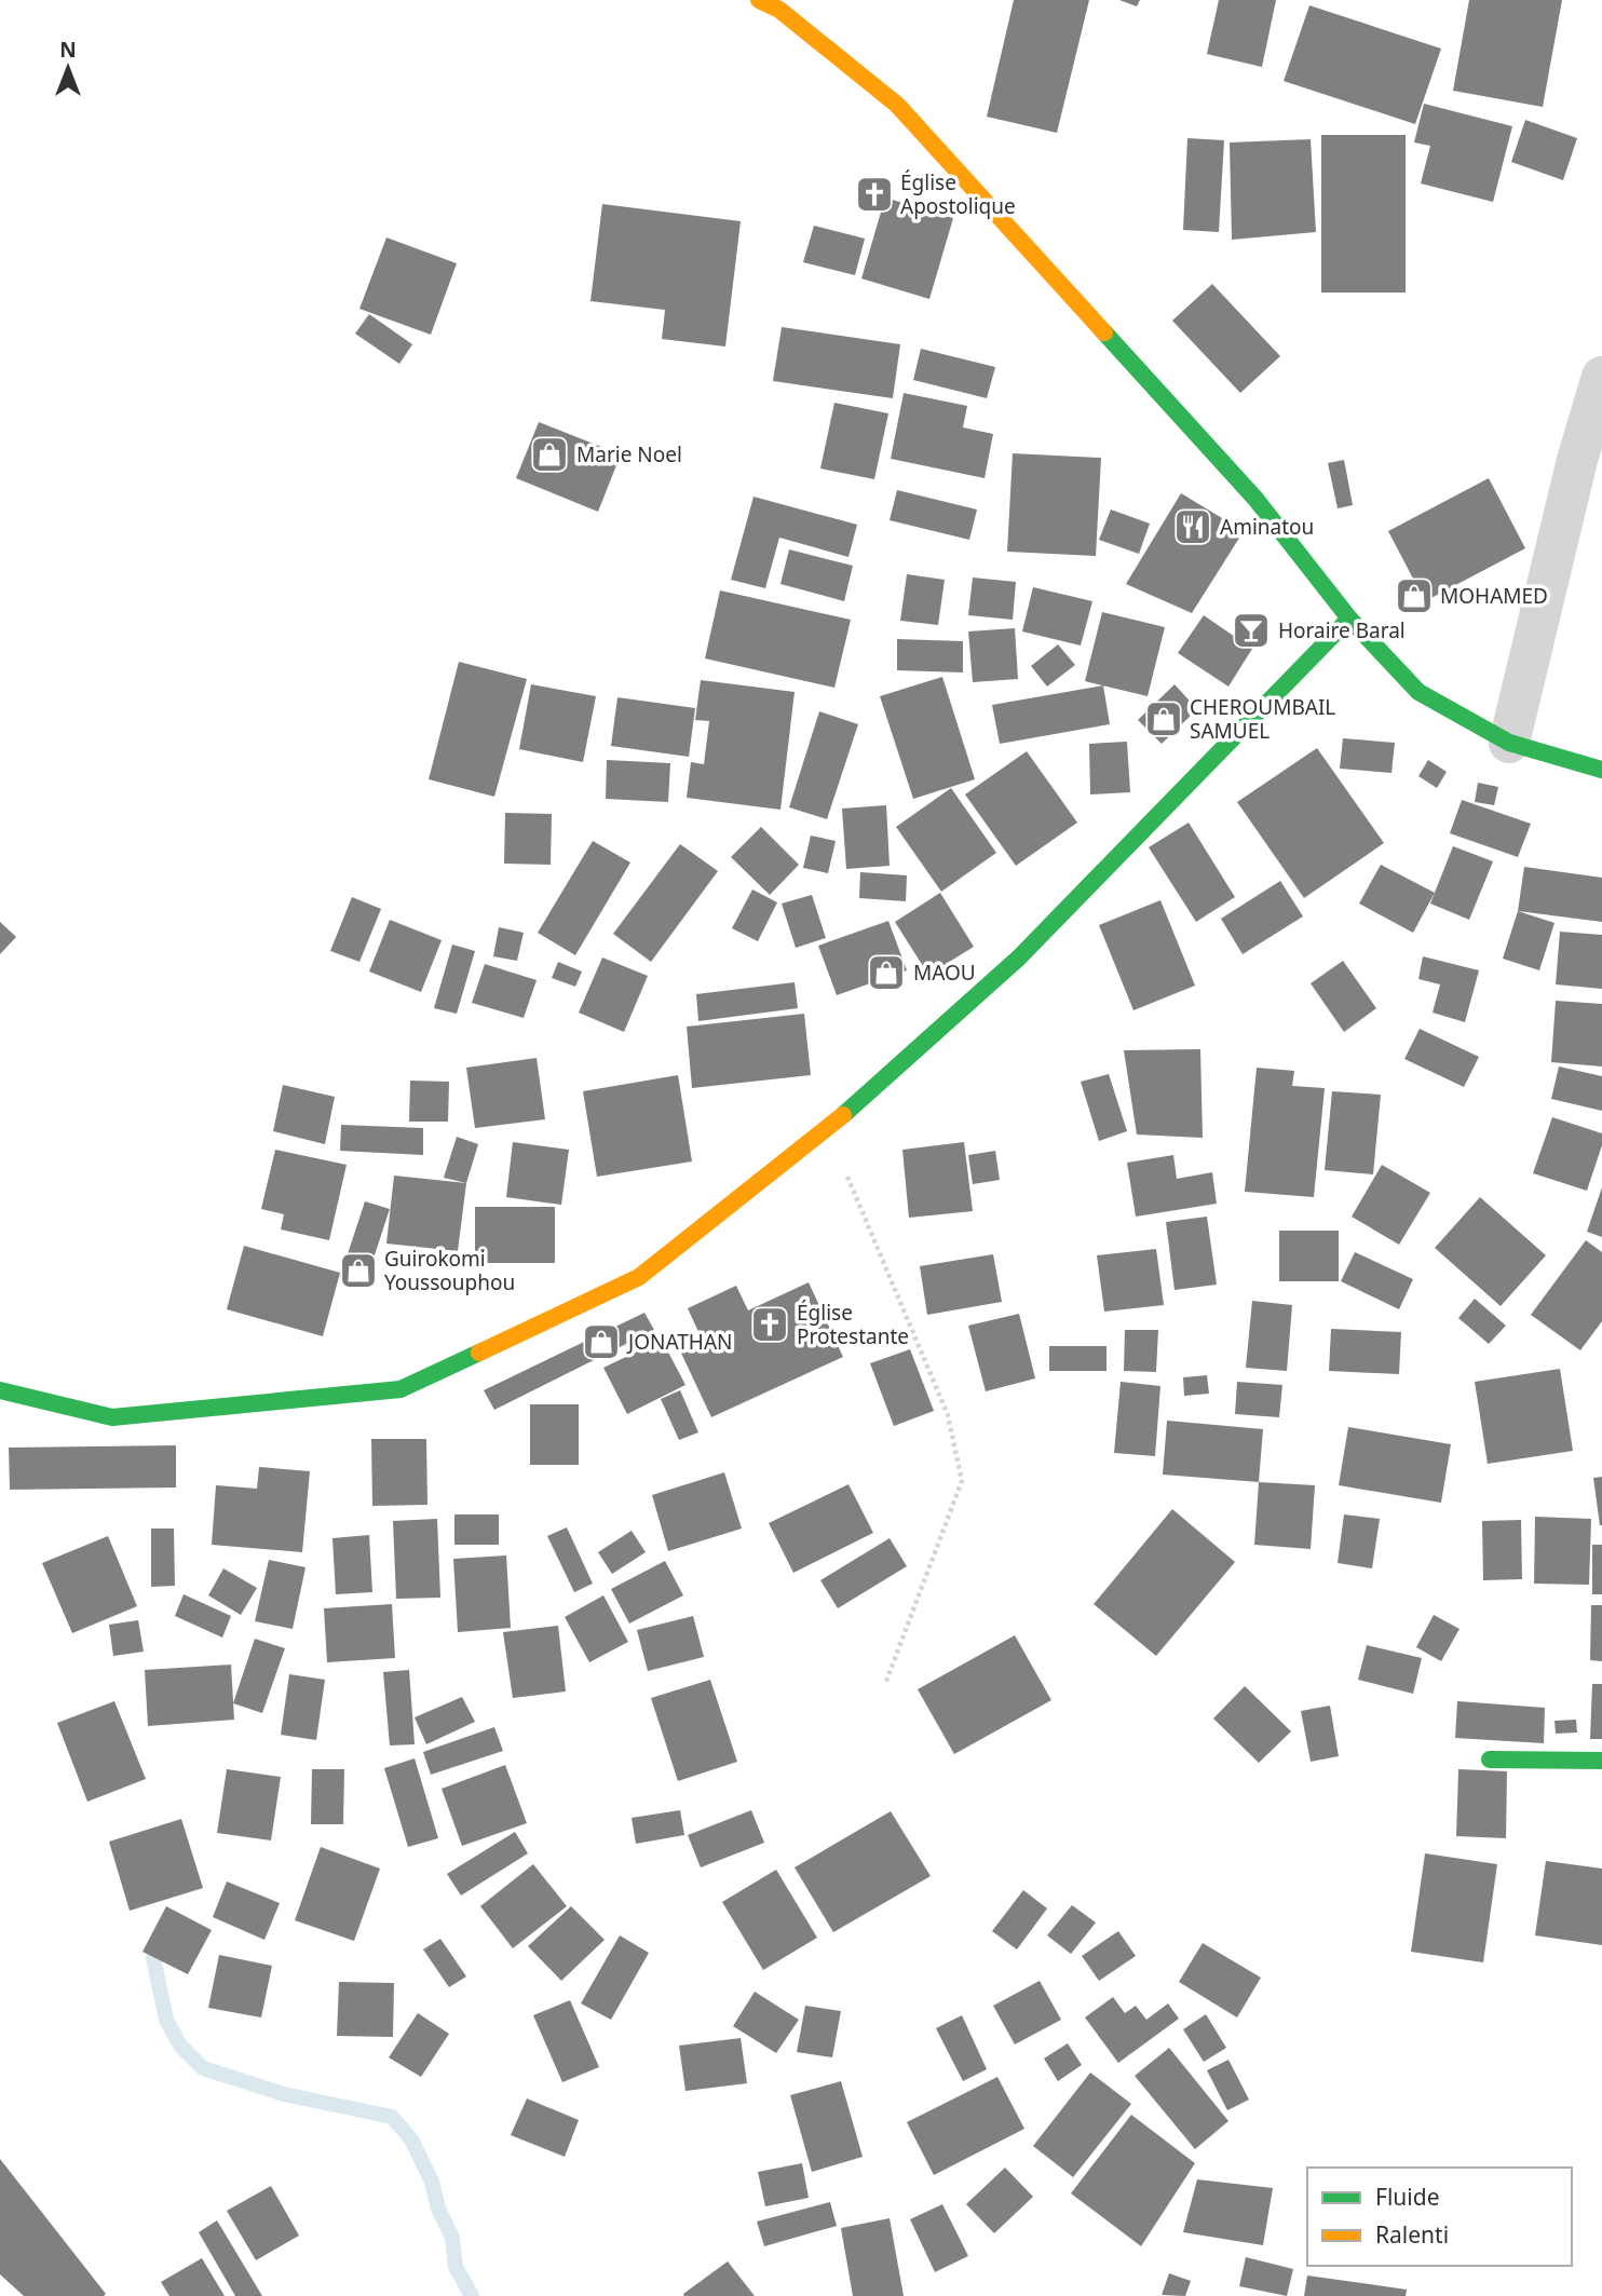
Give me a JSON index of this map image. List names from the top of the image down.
{
  "places": {
    "church": ["Église Apostolique", "Église Protestante"],
    "shop": [
      "Marie Noel",
      "MOHAMED",
      "CHEROUMBAIL SAMUEL",
      "MAOU",
      "Guirokomi Youssouphou",
      "JONATHAN"
    ],
    "restaurant": ["Aminatou"],
    "bar": ["Horaire Baral"]
  },
  "legend": ["Fluide", "Ralenti"],
  "north": "top"
}
